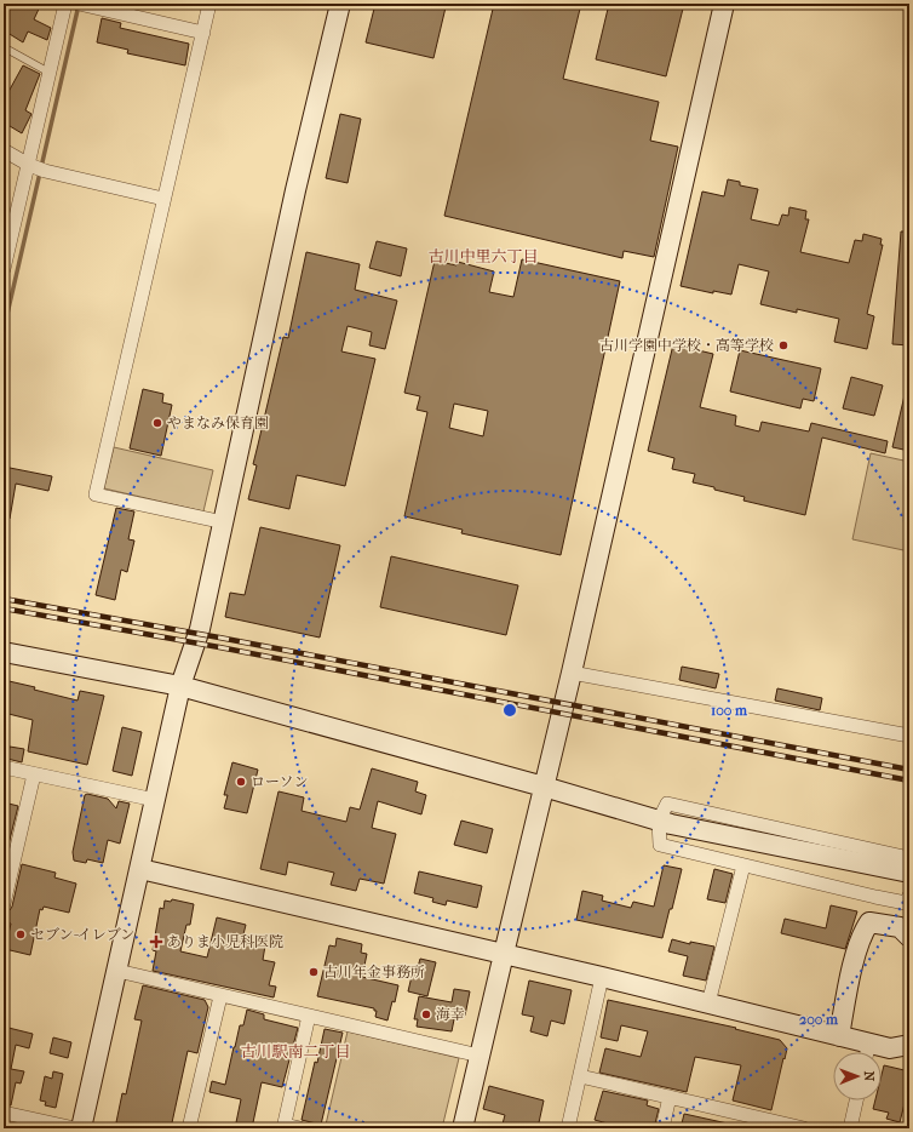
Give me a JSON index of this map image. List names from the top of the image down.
{
  "districts": ["古川中里六丁目", "古川駅南二丁目"],
  "places": {
    "other": [
      "古川学園中学校・高等学校",
      "やまなみ保育園",
      "ローソン",
      "セブン-イレブン",
      "古川年金事務所",
      "海幸"
    ],
    "health": ["ありま小児科医院"]
  },
  "north": "right",
  "rings": ["100 m", "200 m"]
}
